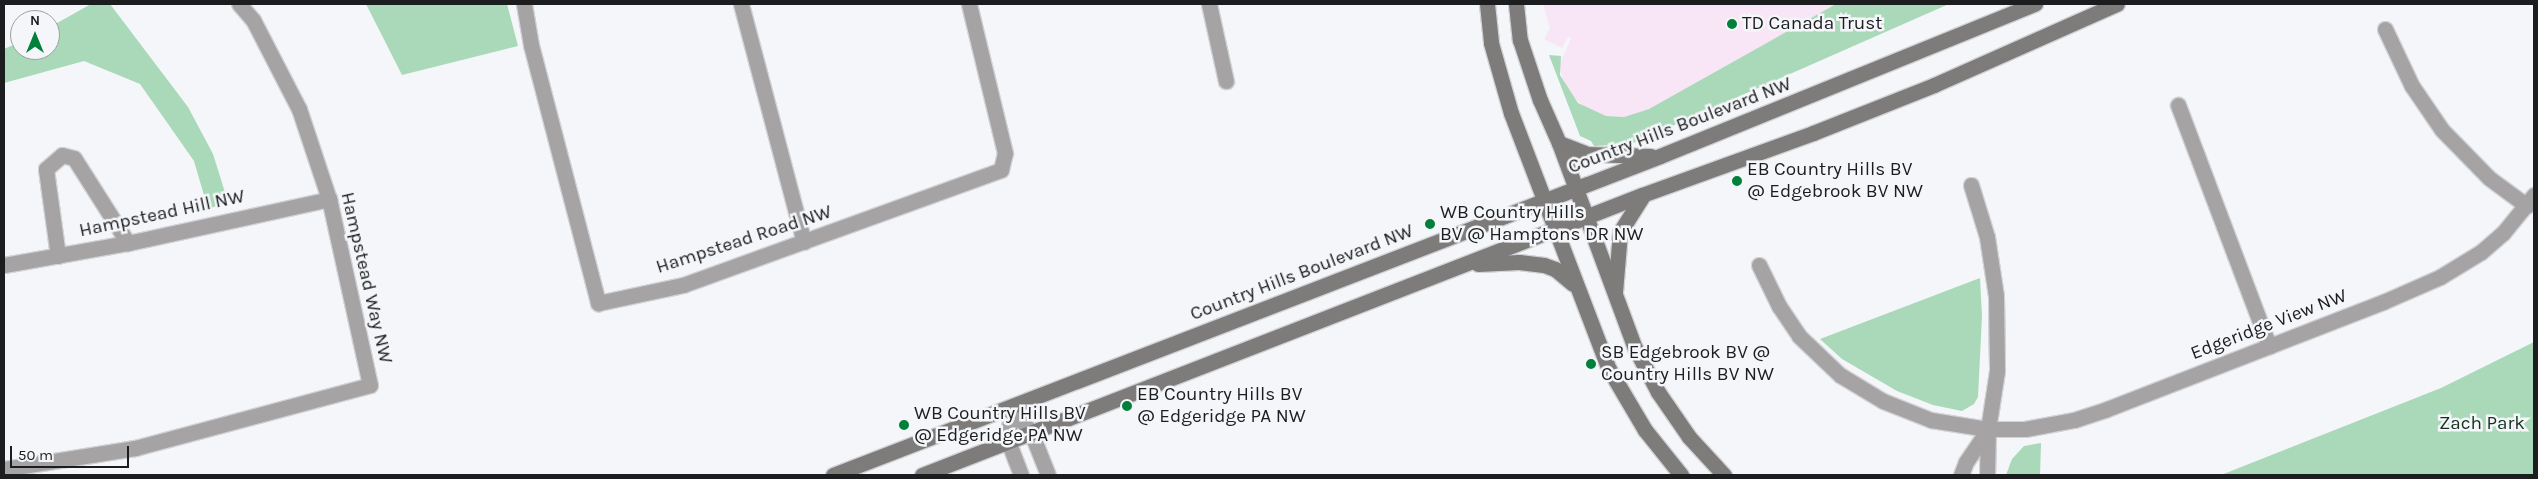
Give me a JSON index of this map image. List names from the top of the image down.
{
  "streets": {
    "main road": ["Country Hills Boulevard NW"],
    "street": [
      "Hampstead Hill NW",
      "Hampstead Road NW",
      "Hampstead Way NW",
      "Edgeridge View NW"
    ]
  },
  "crossings": [
    ["Hampstead Hill NW", "Hampstead Way NW"]
  ],
  "parks": ["Zach Park"],
  "places": [
    "TD Canada Trust",
    "EB Country Hills BV @ Edgebrook BV NW",
    "WB Country Hills BV @ Hamptons DR NW",
    "SB Edgebrook BV @ Country Hills BV NW",
    "EB Country Hills BV @ Edgeridge PA NW",
    "WB Country Hills BV @ Edgeridge PA NW"
  ],
  "scale_bar": "50 m",
  "north": "top"
}
